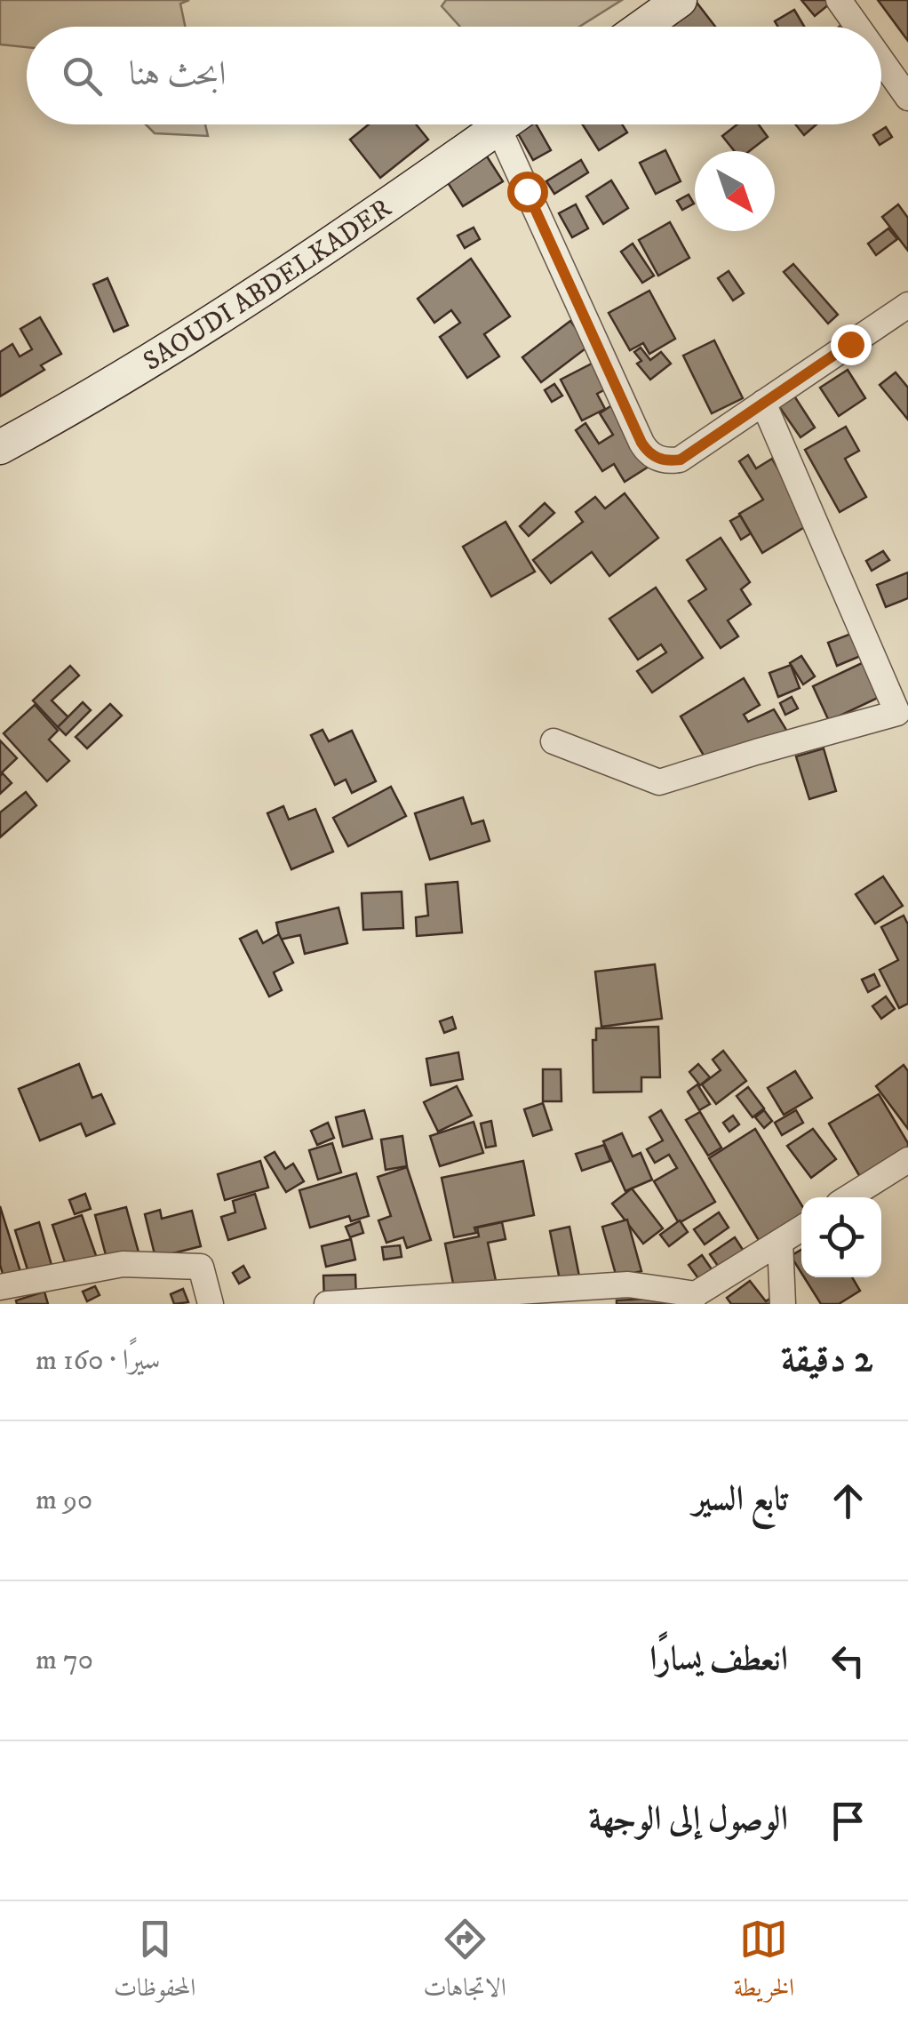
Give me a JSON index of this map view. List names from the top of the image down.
{
  "streets": {
    "main road": ["SAOUDI ABDELKADER"]
  },
  "north": "bottom right",
  "page": {
    "search": "ابحث هنا",
    "heading": ["2 دقيقة", "سيرًا · 160 m"],
    "list": [
      ["تابع السير", "90 m"],
      ["انعطف يسارًا", "70 m"],
      "الوصول إلى الوجهة"
    ],
    "nav": ["الخريطة", "الاتجاهات", "المحفوظات"]
  }
}
